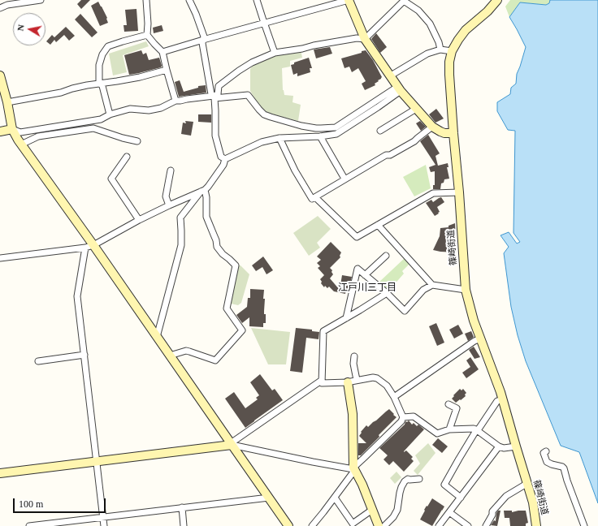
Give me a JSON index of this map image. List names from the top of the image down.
{
  "streets": {
    "street": ["篠崎街道"]
  },
  "districts": ["江戸川三丁目"],
  "scale_bar": "100 m",
  "north": "left"
}
